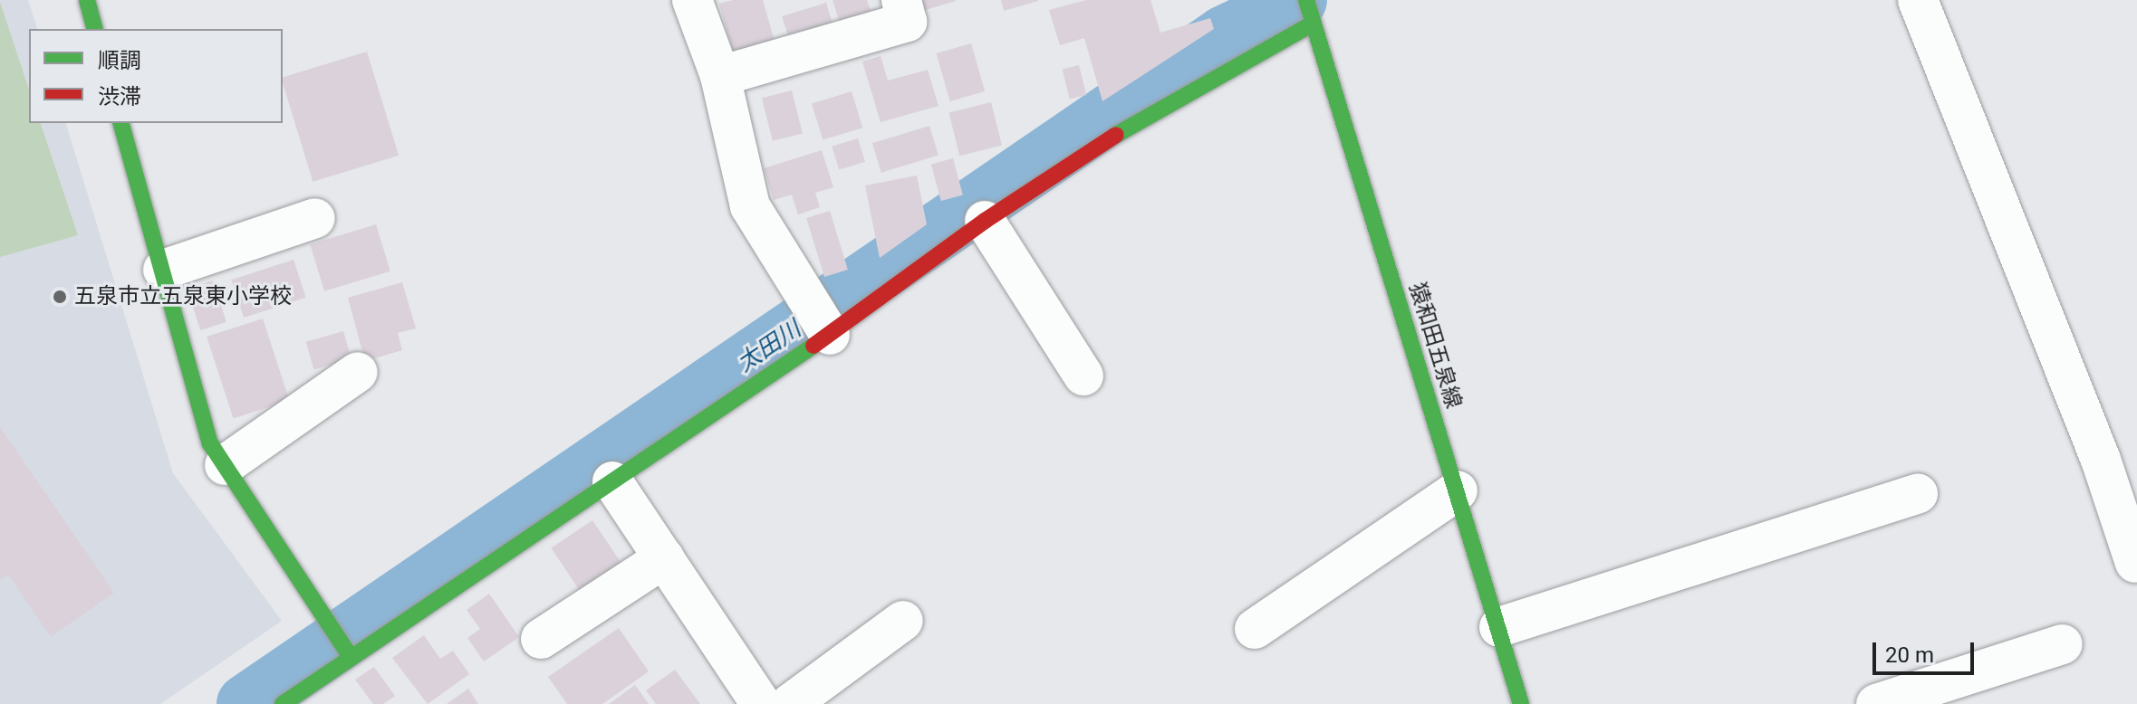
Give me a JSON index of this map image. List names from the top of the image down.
{
  "streets": {
    "street": ["猿和田五泉線"]
  },
  "water": ["太田川"],
  "places": ["五泉市立五泉東小学校"],
  "legend": ["順調", "渋滞"],
  "scale_bar": "20 m"
}
